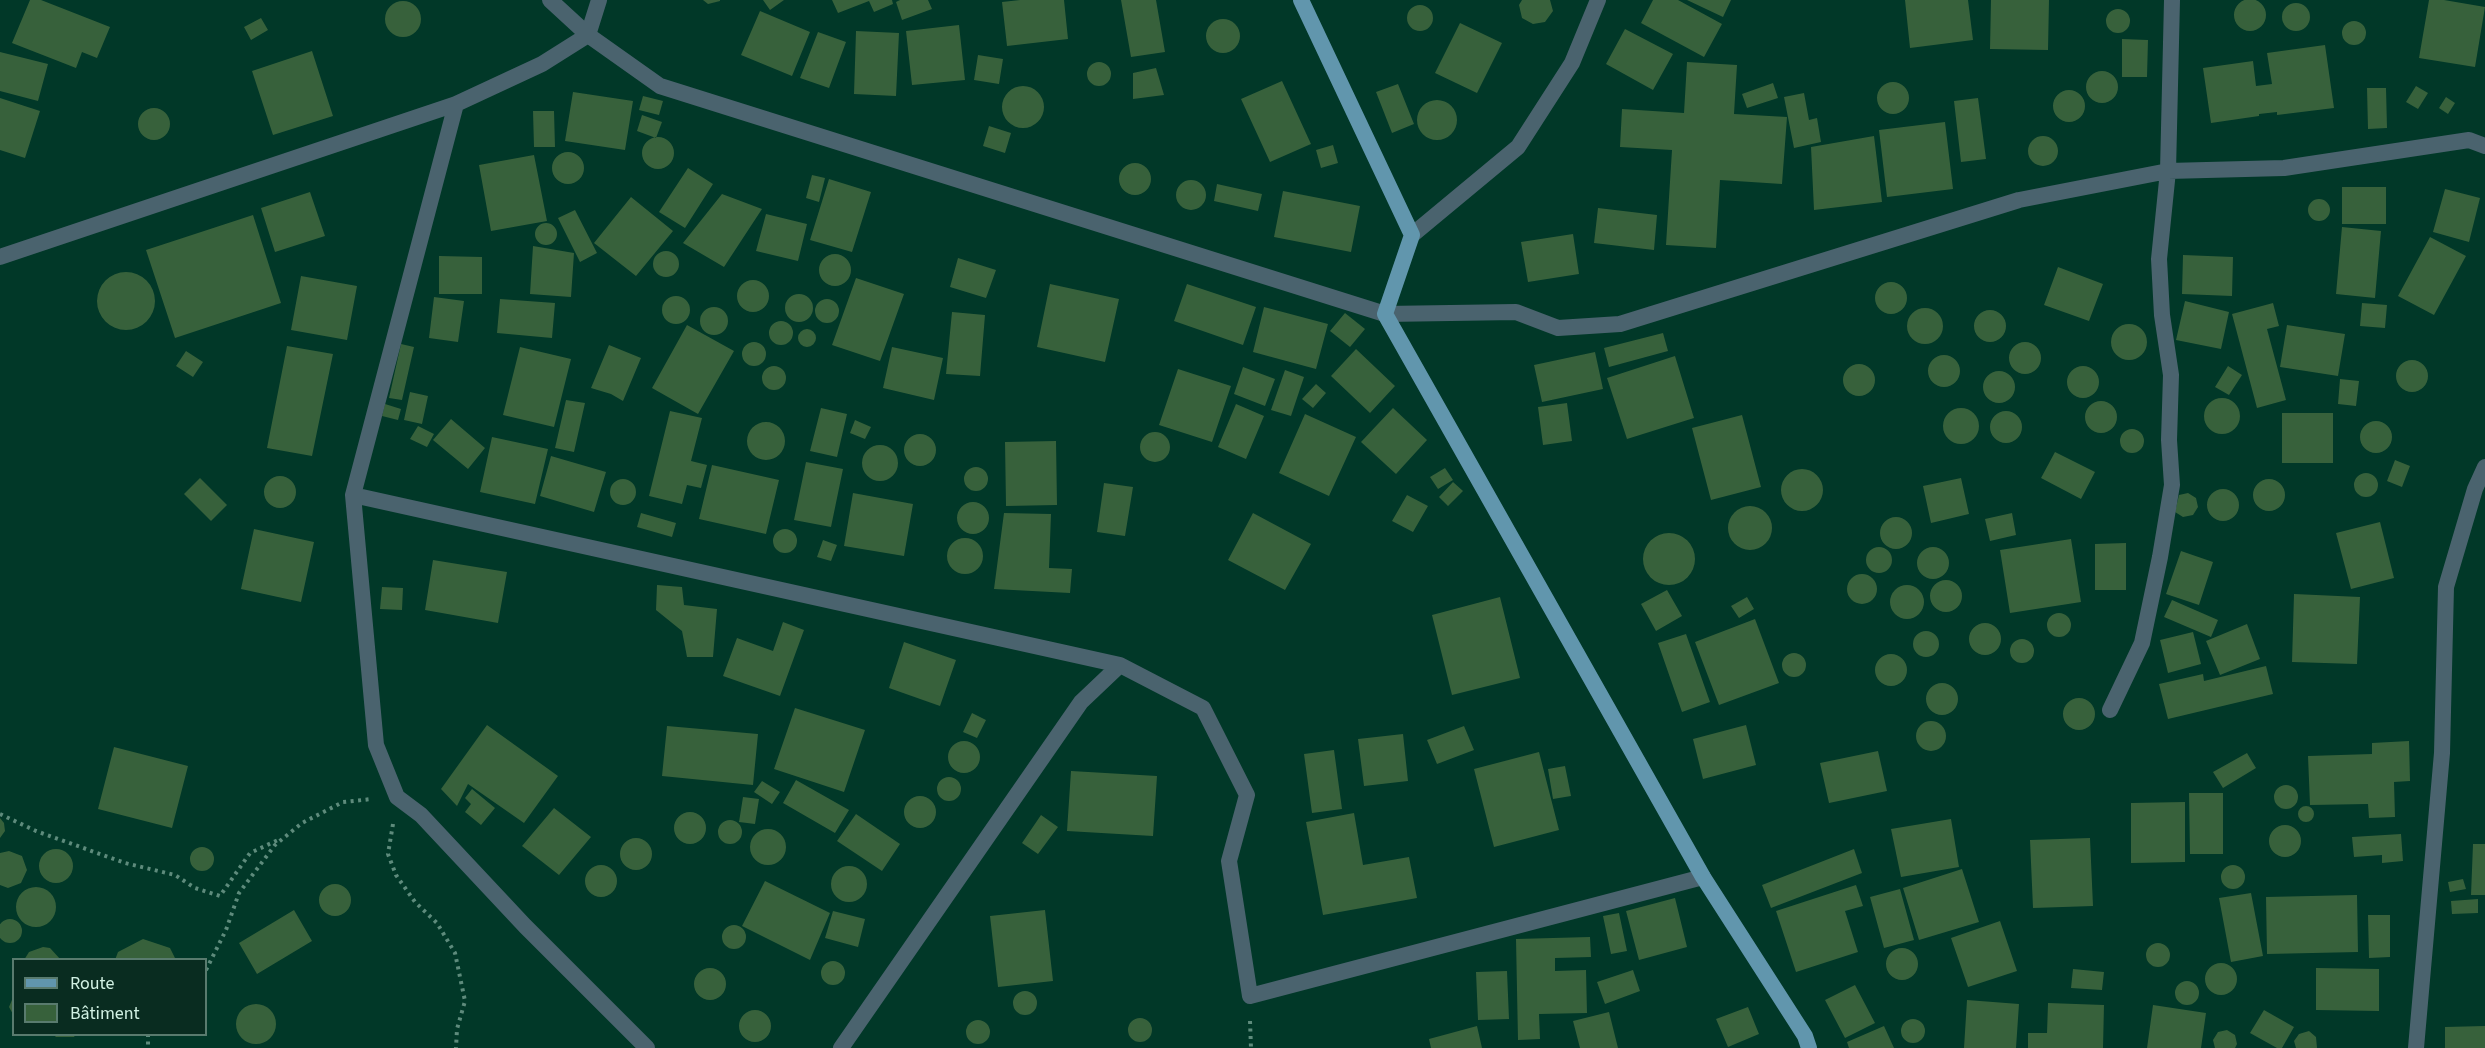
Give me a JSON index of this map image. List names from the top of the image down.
{
  "legend": ["Route", "Bâtiment"]
}
